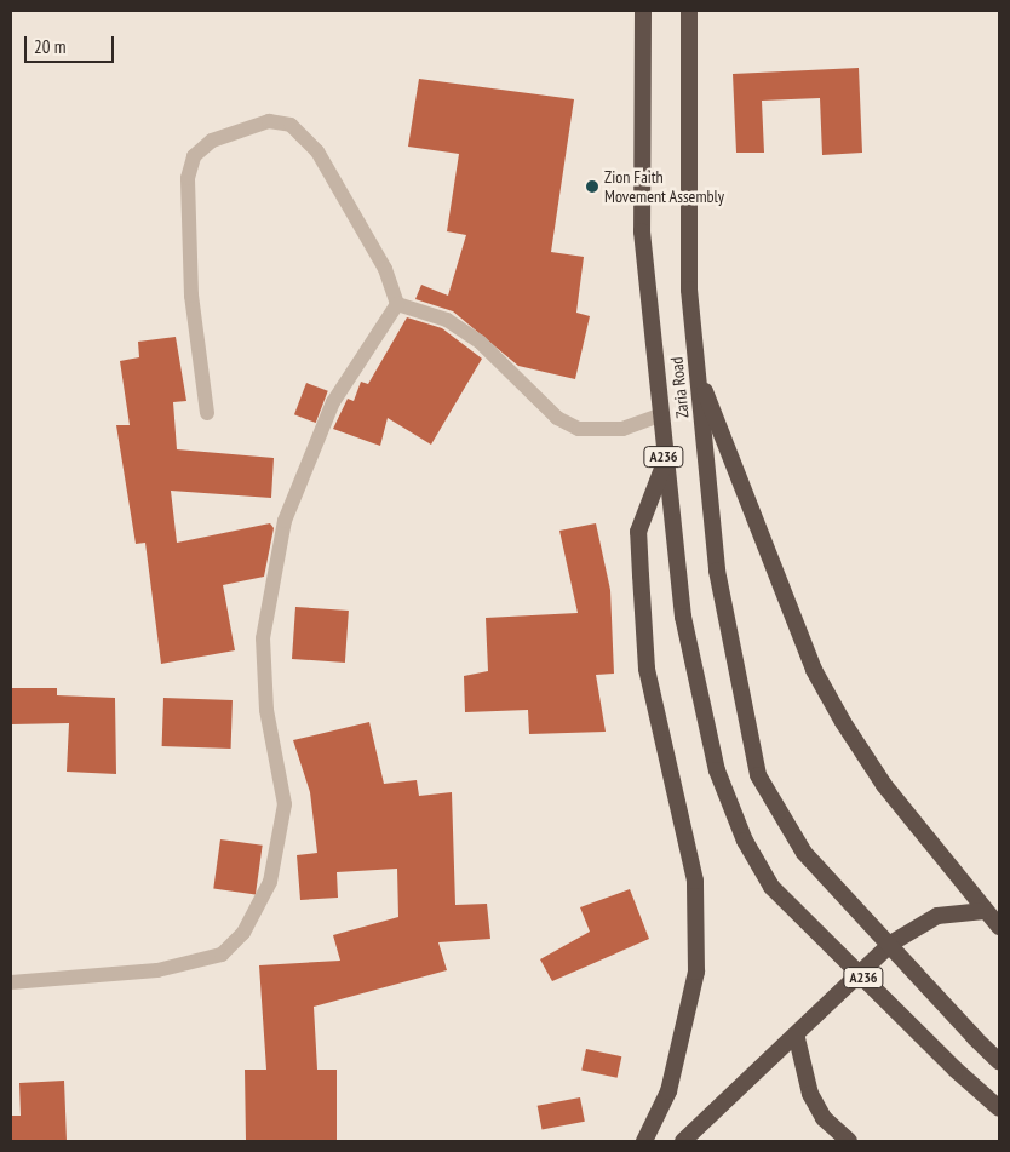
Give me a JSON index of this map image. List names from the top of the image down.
{
  "streets": {
    "highway": ["Zaria Road", "A236"]
  },
  "places": ["Zion Faith Movement Assembly"],
  "scale_bar": "20 m"
}
